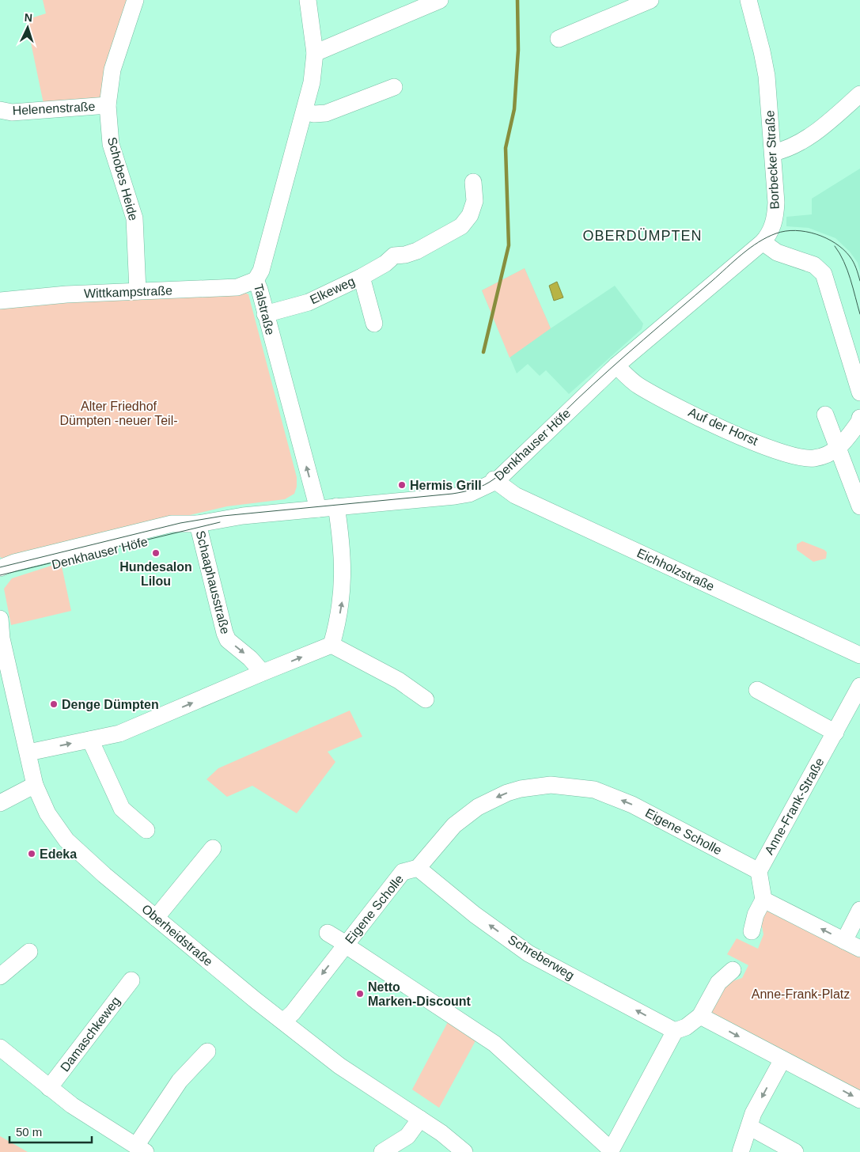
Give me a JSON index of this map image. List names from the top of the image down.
{
  "streets": {
    "street": [
      "Helenenstraße",
      "Borbecker Straße",
      "Schobes Heide",
      "Elkeweg",
      "Wittkampstraße",
      "Talstraße",
      "Auf der Horst",
      "Denkhauser Höfe",
      "Eichholzstraße",
      "Schaaphausstraße",
      "Anne-Frank-Straße",
      "Eigene Scholle",
      "Oberheidstraße",
      "Schreberweg",
      "Damaschkeweg"
    ]
  },
  "crossings": [
    ["Helenenstraße", "Schobes Heide"],
    ["Borbecker Straße", "Denkhauser Höfe"],
    ["Schobes Heide", "Wittkampstraße"],
    ["Elkeweg", "Talstraße"],
    ["Wittkampstraße", "Talstraße"],
    ["Talstraße", "Denkhauser Höfe"],
    ["Auf der Horst", "Denkhauser Höfe"],
    ["Denkhauser Höfe", "Eichholzstraße"],
    ["Denkhauser Höfe", "Schaaphausstraße"],
    ["Anne-Frank-Straße", "Eigene Scholle"],
    ["Eigene Scholle", "Oberheidstraße"],
    ["Eigene Scholle", "Schreberweg"]
  ],
  "one_way": ["Talstraße", "Schaaphausstraße", "Eigene Scholle"],
  "districts": ["OBERDÜMPTEN"],
  "parks": ["Alter Friedhof Dümpten -neuer Teil-", "Anne-Frank-Platz"],
  "places": [
    "Hermis Grill",
    "Hundesalon Lilou",
    "Denge Dümpten",
    "Edeka",
    "Netto Marken-Discount"
  ],
  "scale_bar": "50 m",
  "north": "top"
}
